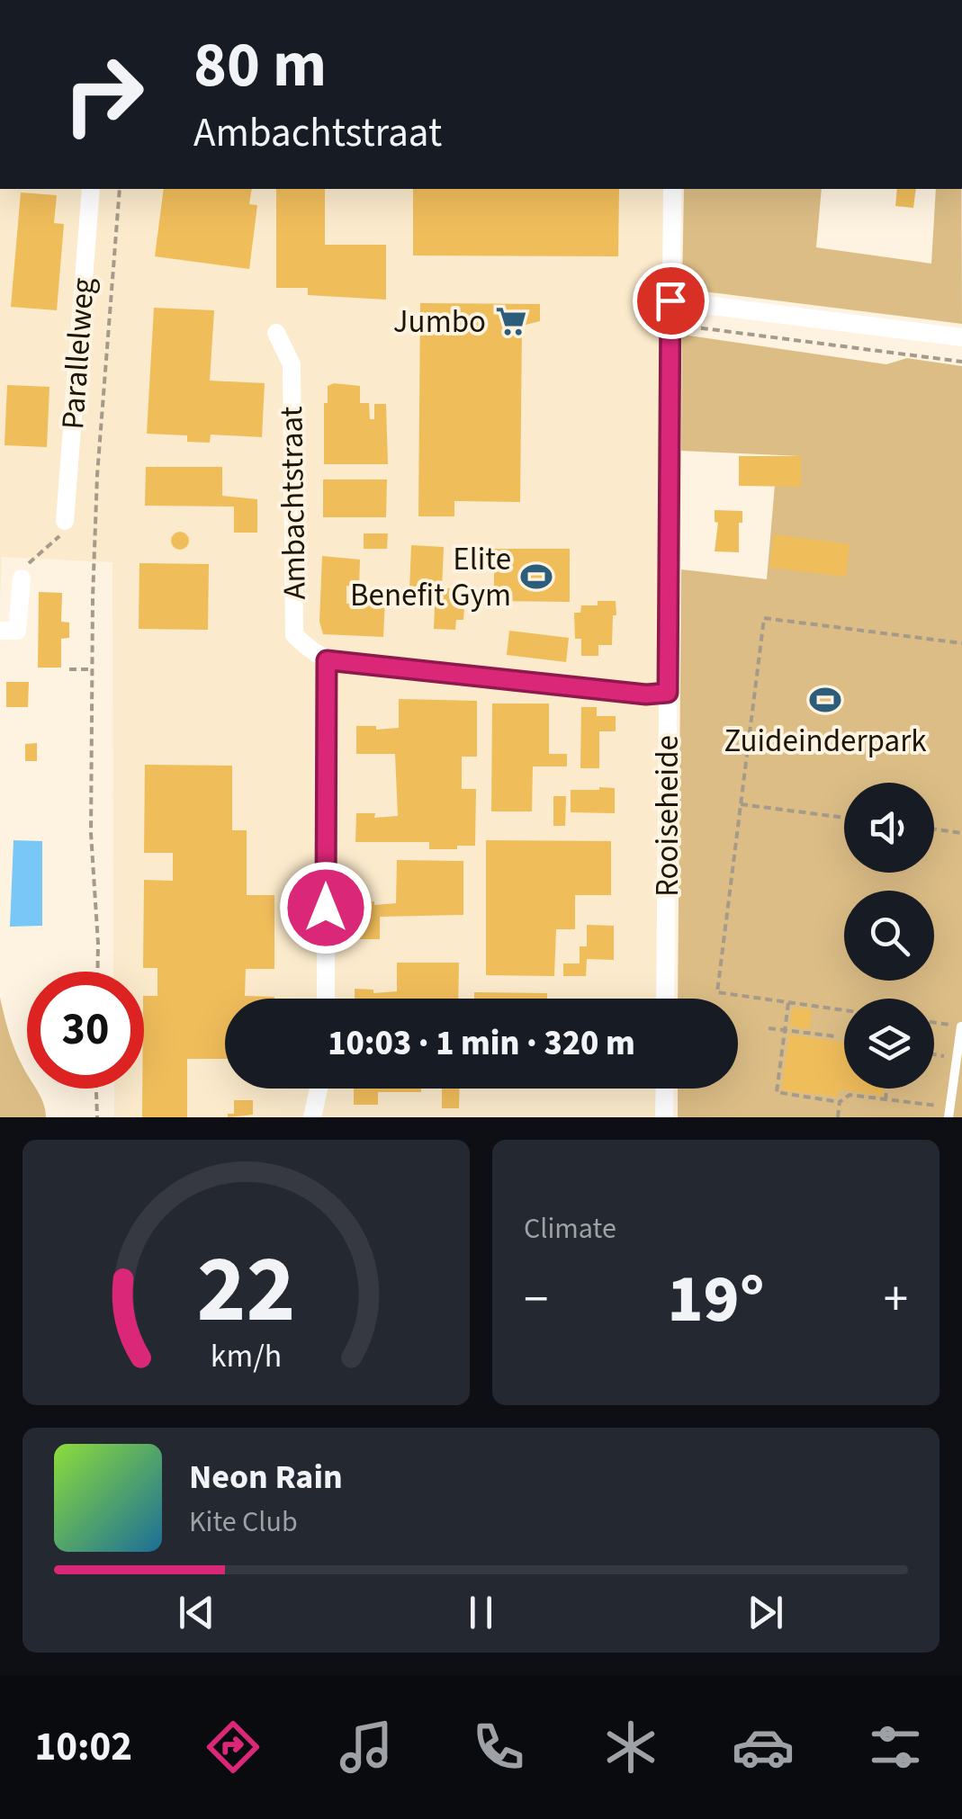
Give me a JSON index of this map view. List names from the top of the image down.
{
  "streets": {
    "street": ["Parallelweg", "Ambachtstraat", "Rooiseheide"]
  },
  "places": {
    "supermarket": ["Jumbo"],
    "sports": ["Elite Benefit Gym", "Zuideinderpark"]
  },
  "page": {
    "turn": ["80 m", "Ambachtstraat"],
    "limit": "30",
    "trip": "10:03 · 1 min · 320 m",
    "tile": "Climate",
    "heat": ["−", "19°", "+"],
    "song": ["Neon Rain", "Kite Club"],
    "tabs": "10:02",
    "gauge": ["22", "km/h"]
  }
}
